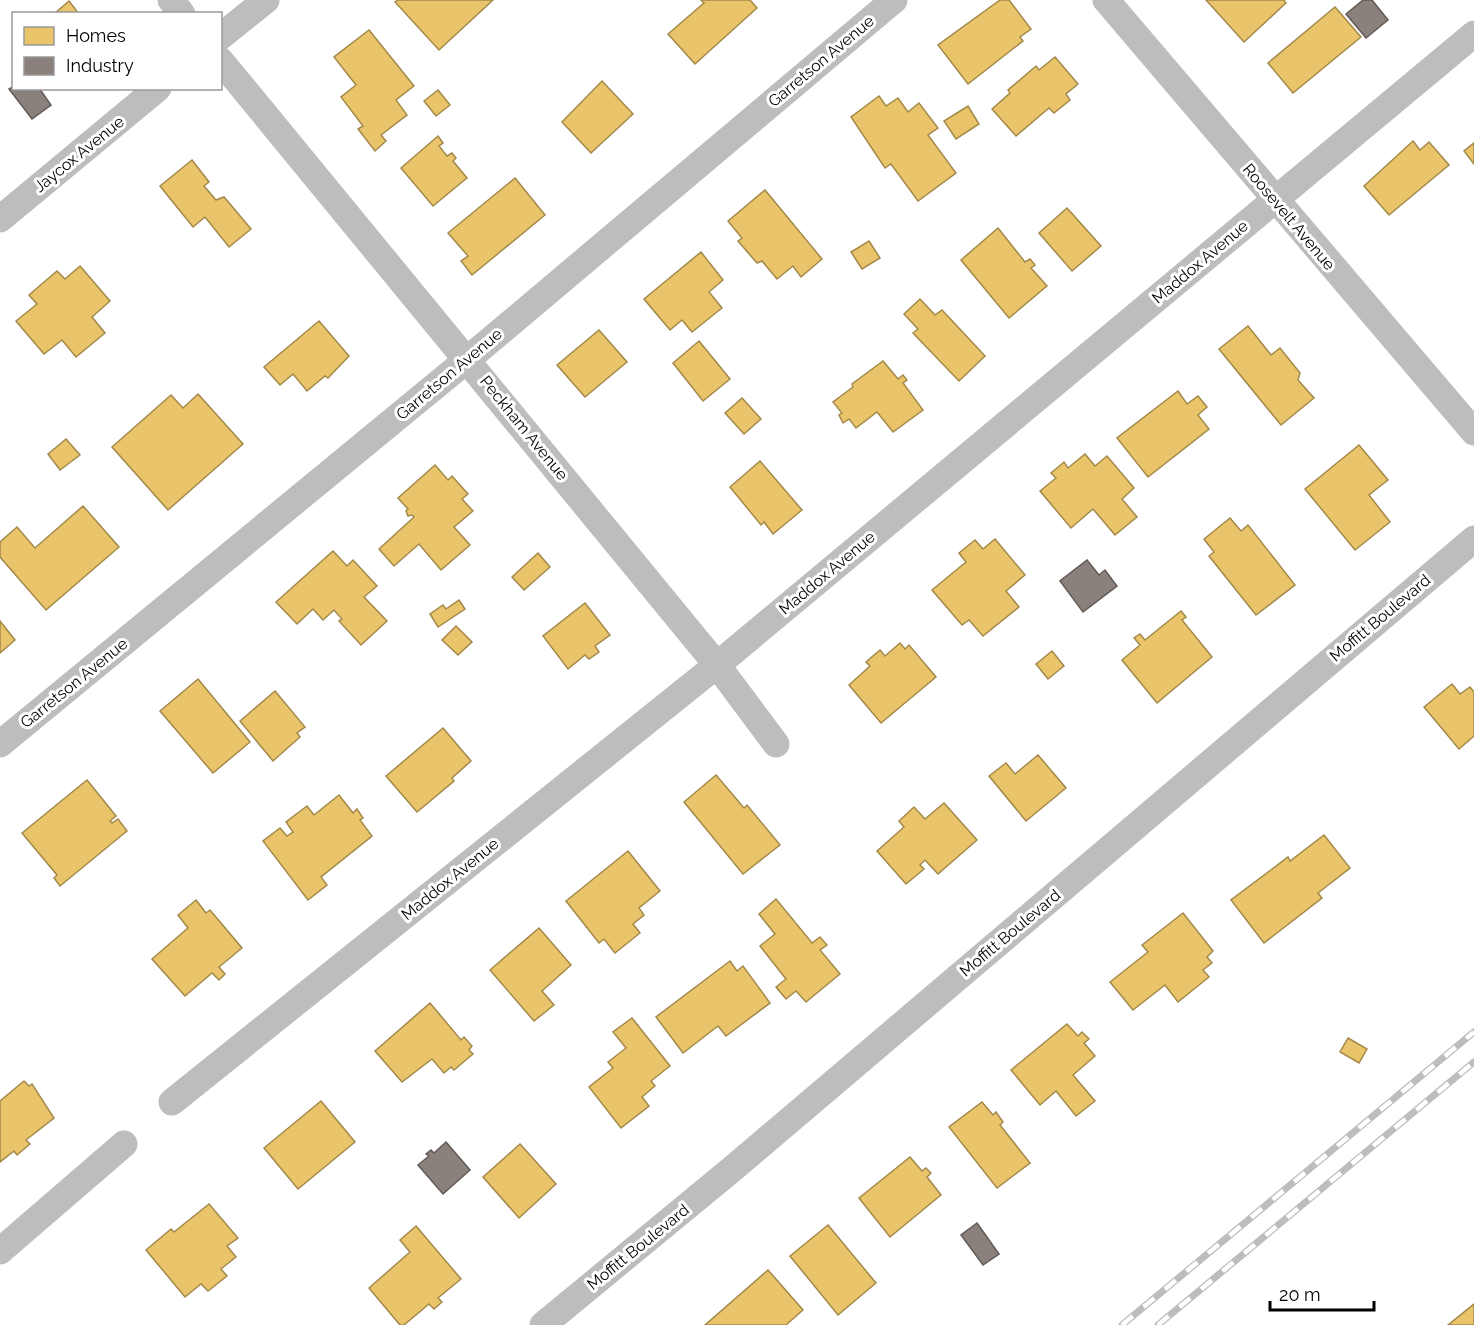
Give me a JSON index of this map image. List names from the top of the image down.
{
  "streets": {
    "street": [
      "Garretson Avenue",
      "Jaycox Avenue",
      "Roosevelt Avenue",
      "Maddox Avenue",
      "Peckham Avenue",
      "Moffitt Boulevard"
    ]
  },
  "crossings": [
    ["Garretson Avenue", "Peckham Avenue"],
    ["Roosevelt Avenue", "Maddox Avenue"],
    ["Maddox Avenue", "Peckham Avenue"]
  ],
  "legend": ["Homes", "Industry"],
  "scale_bar": "20 m"
}
